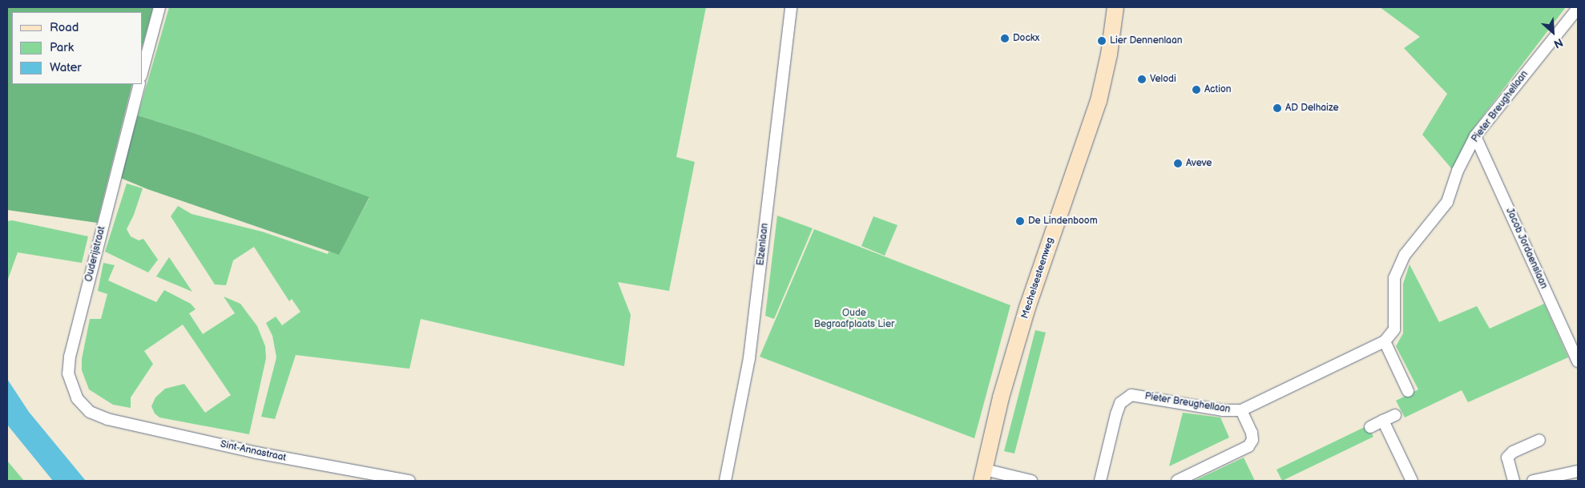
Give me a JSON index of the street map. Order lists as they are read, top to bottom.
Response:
{
  "streets": {
    "street": [
      "Pieter Breughellaan",
      "Elzenlaan",
      "Jacob Jordaenslaan",
      "Ouderijstraat",
      "Mechelsesteenweg",
      "Sint-Annastraat"
    ]
  },
  "crossings": [
    ["Pieter Breughellaan", "Jacob Jordaenslaan"],
    ["Ouderijstraat", "Sint-Annastraat"]
  ],
  "parks": ["Oude Begraafplaats Lier"],
  "places": [
    "Dockx",
    "Lier Dennenlaan",
    "Velodi",
    "Action",
    "AD Delhaize",
    "Aveve",
    "De Lindenboom"
  ],
  "legend": ["Road", "Park", "Water"],
  "north": "bottom right"
}
